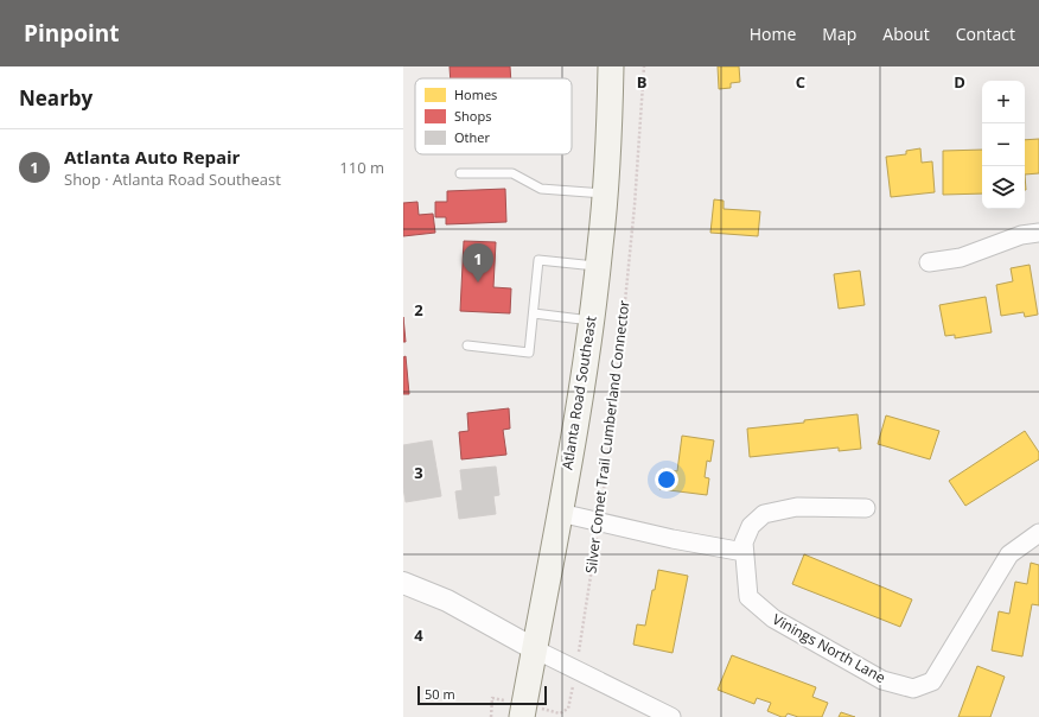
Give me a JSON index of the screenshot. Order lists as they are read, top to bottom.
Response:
{
  "streets": {
    "main road": ["Atlanta Road Southeast"],
    "street": ["Vinings North Lane"],
    "path": ["Silver Comet Trail Cumberland Connector"]
  },
  "crossings": [
    ["Atlanta Road Southeast", "Silver Comet Trail Cumberland Connector"]
  ],
  "legend": ["Homes", "Shops", "Other"],
  "scale_bar": "50 m",
  "page": {
    "header": "Pinpoint",
    "nav": [
      "Home",
      "Map",
      "About",
      "Contact"
    ],
    "heading": "Nearby",
    "map_buttons": ["+", "−"],
    "list": [
      {
        "mark": "1",
        "name": "Atlanta Auto Repair",
        "note": "Shop · Atlanta Road Southeast",
        "value": "110 m"
      }
    ],
    "pins": "1",
    "scale": "50 m"
  },
  "grid": {
    "columns": ["B", "C", "D"],
    "rows": ["2", "3", "4"]
  }
}
